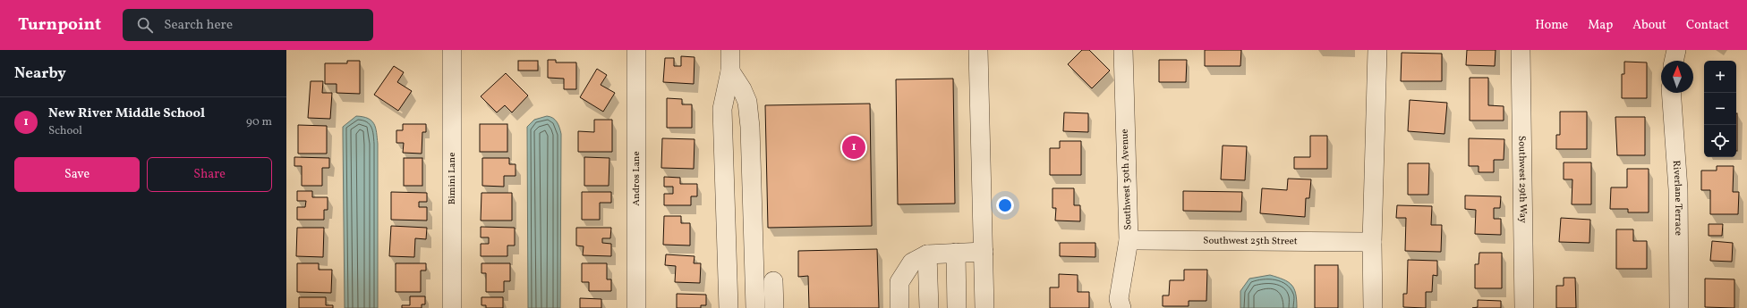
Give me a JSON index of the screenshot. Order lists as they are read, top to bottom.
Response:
{
  "streets": {
    "street": [
      "Bimini Lane",
      "Andros Lane",
      "Southwest 29th Way",
      "Southwest 30th Avenue",
      "Riverlane Terrace",
      "Southwest 25th Street"
    ]
  },
  "crossings": [
    ["Southwest 30th Avenue", "Southwest 25th Street"]
  ],
  "north": "top",
  "page": {
    "header": "Turnpoint",
    "search": "Search here",
    "nav": [
      "Home",
      "Map",
      "About",
      "Contact"
    ],
    "heading": "Nearby",
    "map_buttons": ["+", "−"],
    "list": [
      {
        "mark": "1",
        "name": "New River Middle School",
        "note": "School",
        "value": "90 m"
      }
    ],
    "pins": "1",
    "buttons": ["Save", "Share"]
  }
}
